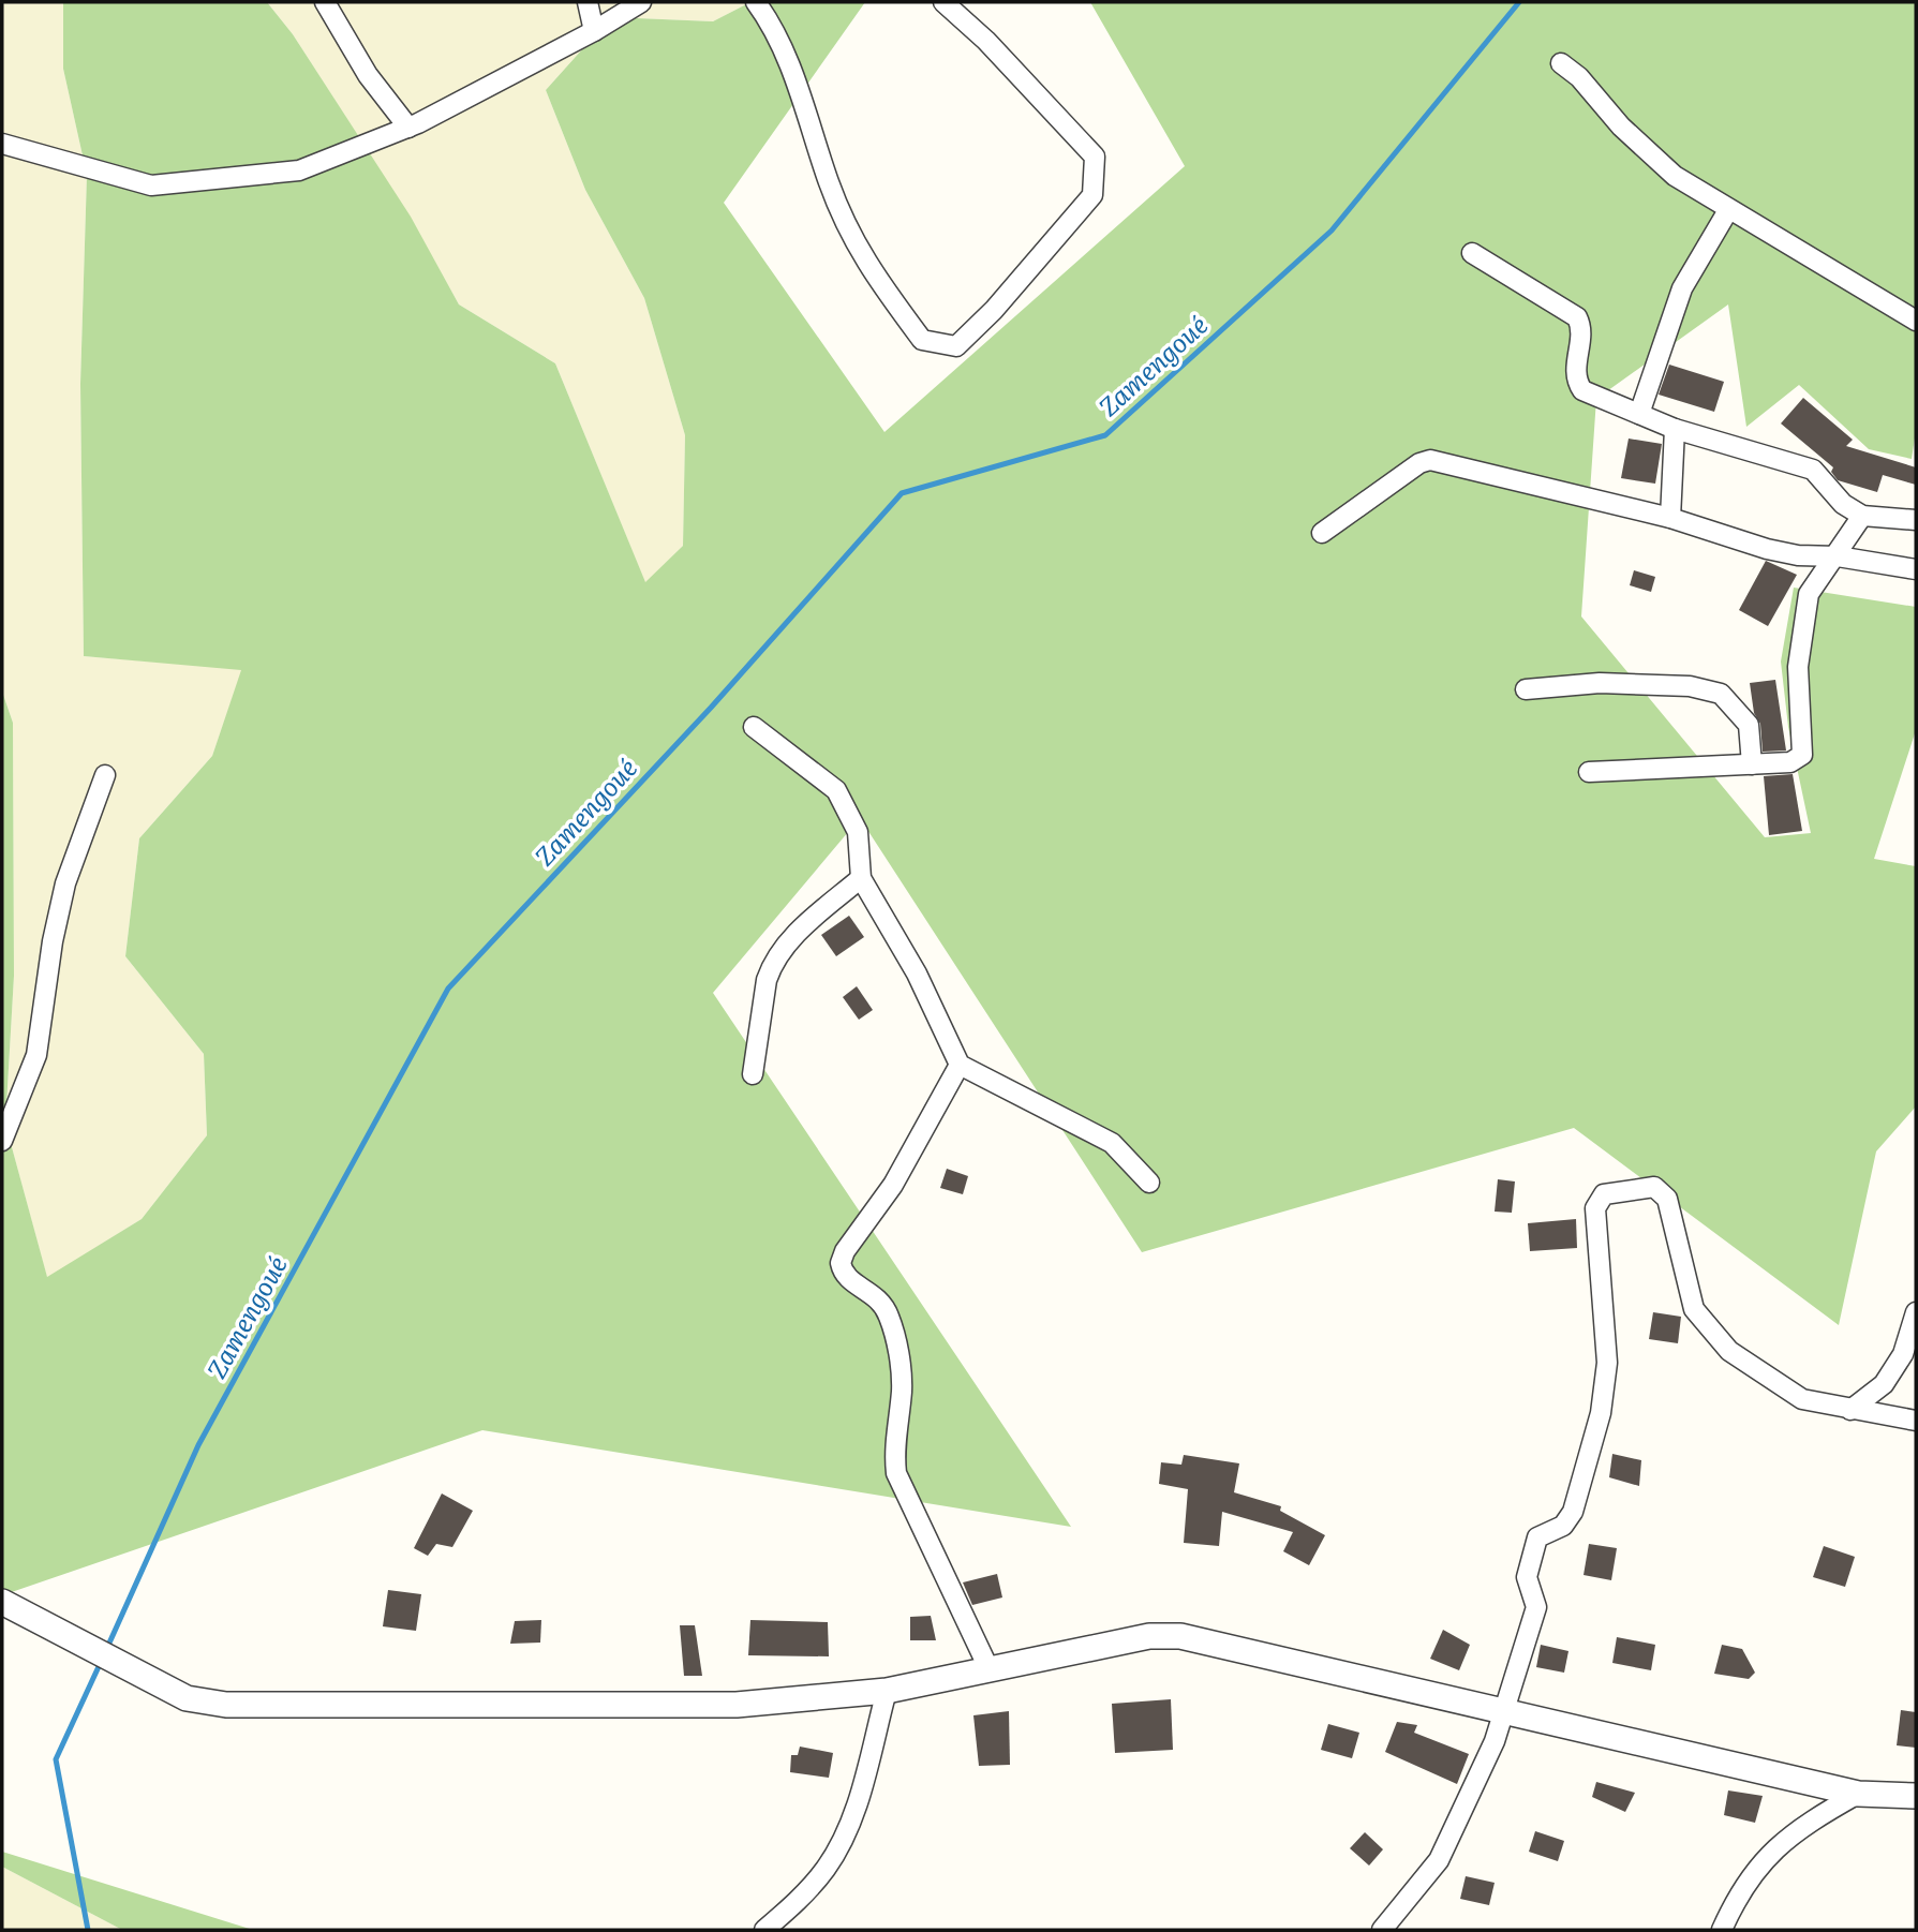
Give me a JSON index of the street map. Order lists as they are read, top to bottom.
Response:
{
  "water": ["Zamengoué"]
}
